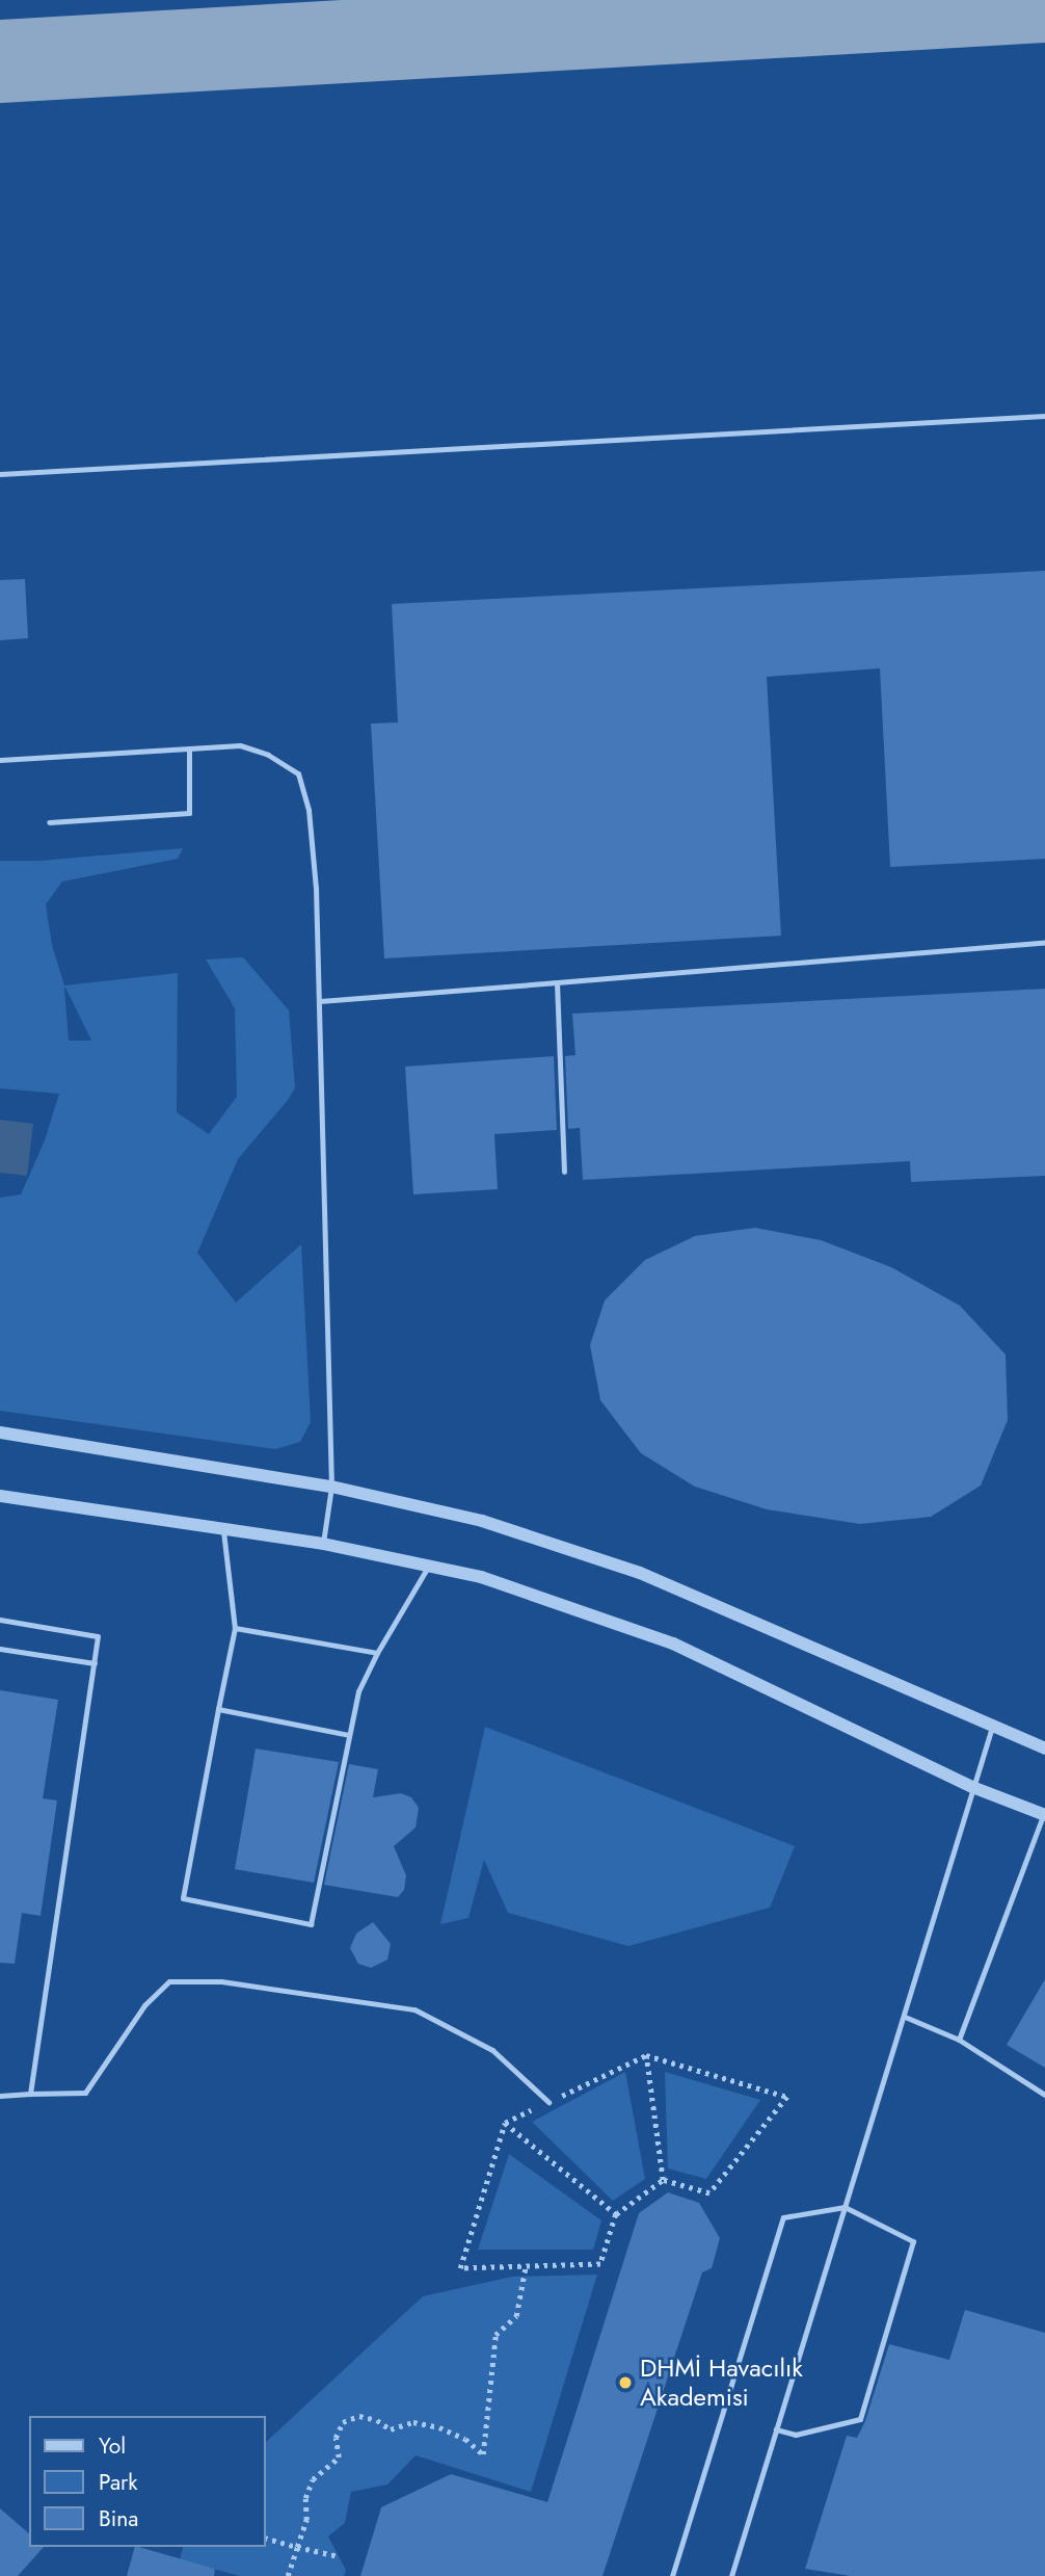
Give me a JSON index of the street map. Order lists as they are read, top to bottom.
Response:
{
  "places": ["DHMİ Havacılık Akademisi"],
  "legend": ["Yol", "Park", "Bina"]
}
